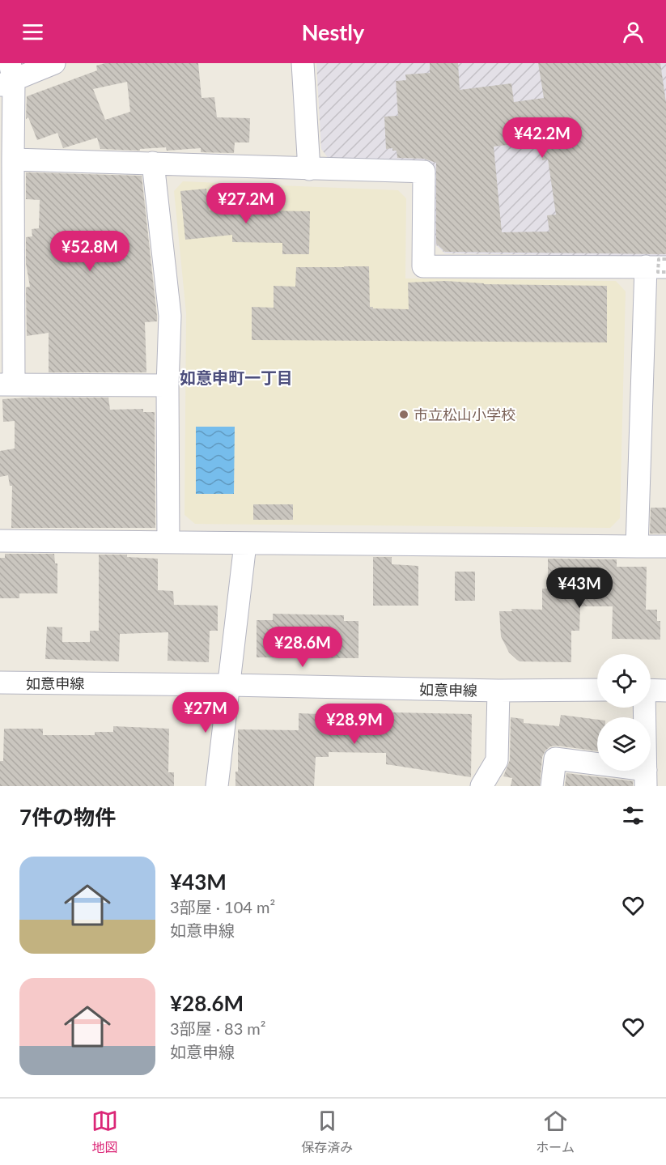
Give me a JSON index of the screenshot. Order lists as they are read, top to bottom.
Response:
{
  "streets": {
    "street": ["如意申線"]
  },
  "districts": ["如意申町一丁目"],
  "places": ["市立松山小学校"],
  "page": {
    "header": "Nestly",
    "price": [
      "¥42.2M",
      "¥27.2M",
      "¥52.8M",
      "¥43M",
      "¥28.6M",
      "¥27M",
      "¥28.9M"
    ],
    "heading": "7件の物件",
    "list": [
      {
        "name": "¥43M",
        "note": "3部屋 · 104 m² · 如意申線"
      },
      {
        "name": "¥28.6M",
        "note": "3部屋 · 83 m² · 如意申線"
      }
    ],
    "tabs": ["地図", "保存済み", "ホーム"]
  }
}
